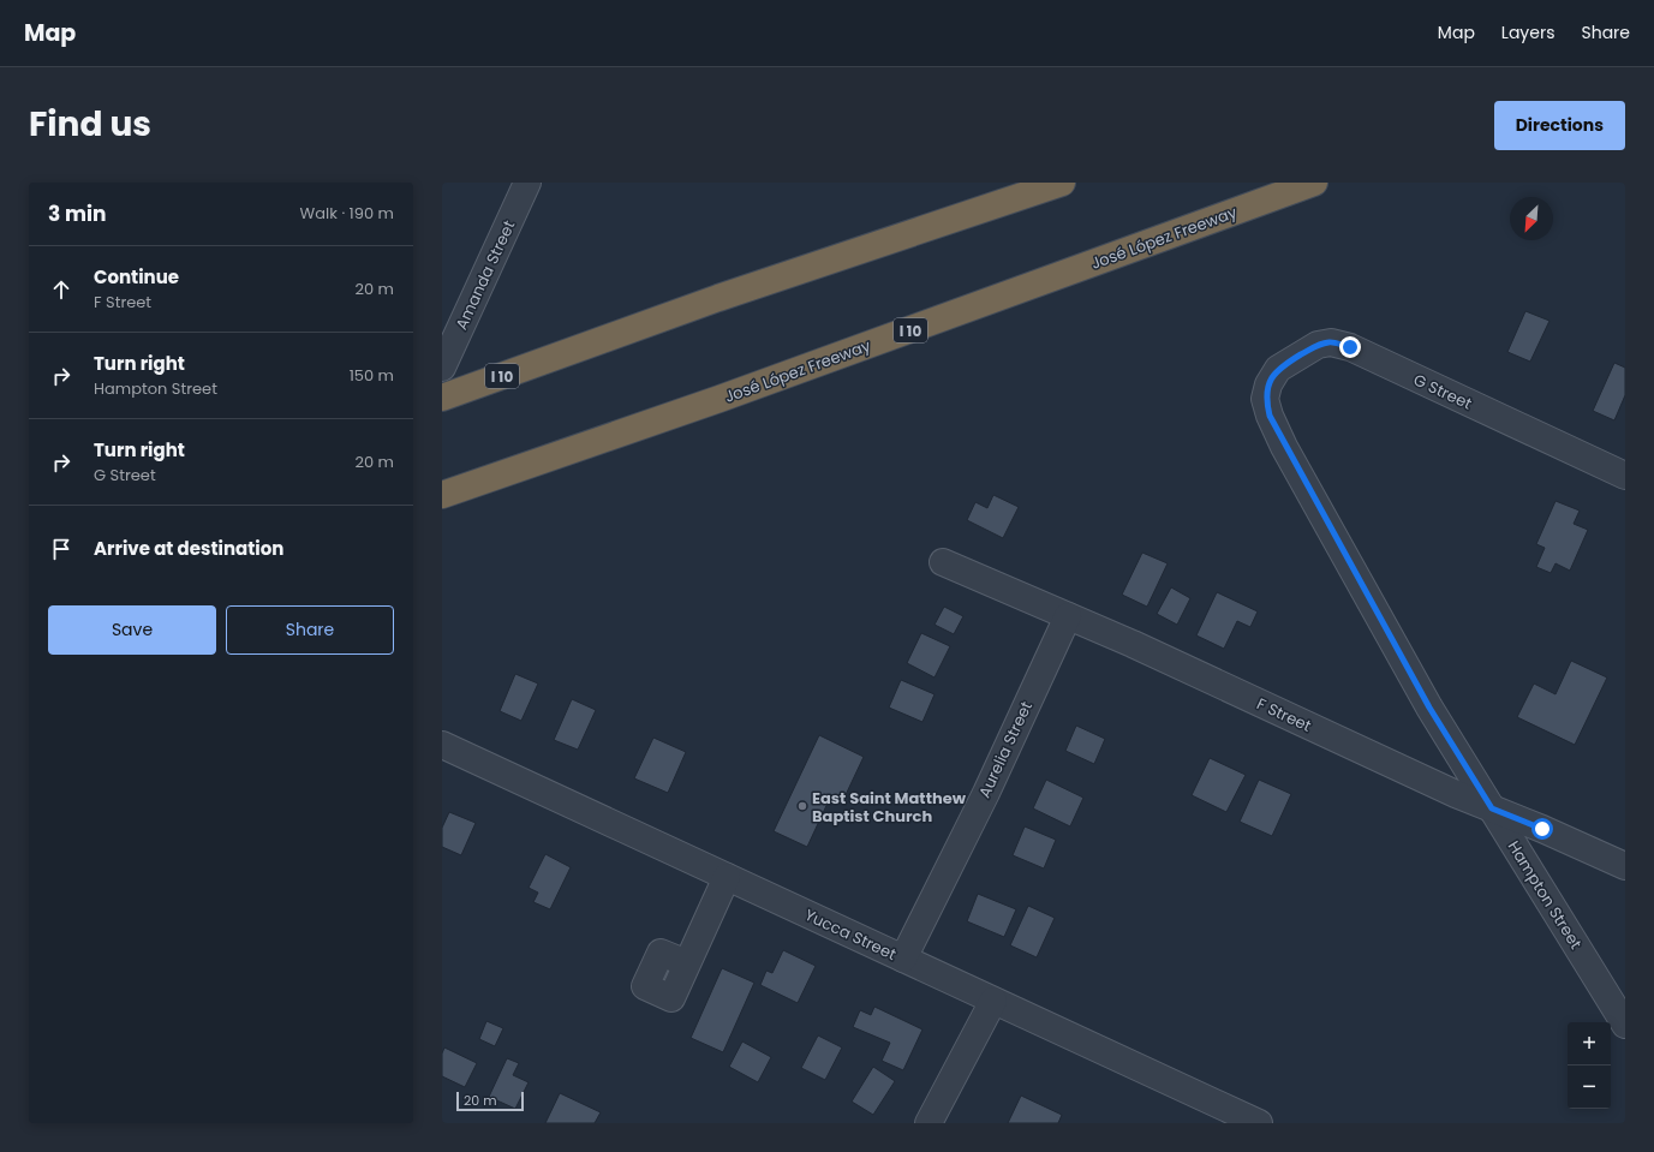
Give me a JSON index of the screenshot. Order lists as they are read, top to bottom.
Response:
{
  "streets": {
    "highway": ["José López Freeway", "I 10"],
    "street": [
      "Amanda Street",
      "G Street",
      "F Street",
      "Aurelia Street",
      "Hampton Street",
      "Yucca Street"
    ]
  },
  "crossings": [
    ["G Street", "Hampton Street"],
    ["F Street", "Aurelia Street"],
    ["F Street", "Hampton Street"],
    ["Aurelia Street", "Yucca Street"]
  ],
  "places": ["East Saint Matthew Baptist Church"],
  "scale_bar": "20 m",
  "north": "bottom left",
  "page": {
    "header": "Map",
    "nav": ["Map", "Layers", "Share"],
    "title": "Find us",
    "buttons": [
      "Directions",
      ["Save", "Share"]
    ],
    "heading": ["3 min", "Walk · 190 m"],
    "list": [
      ["Continue", "F Street", "20 m"],
      ["Turn right", "Hampton Street", "150 m"],
      ["Turn right", "G Street", "20 m"],
      "Arrive at destination"
    ],
    "map_buttons": ["+", "−"],
    "scale": "20 m"
  }
}
